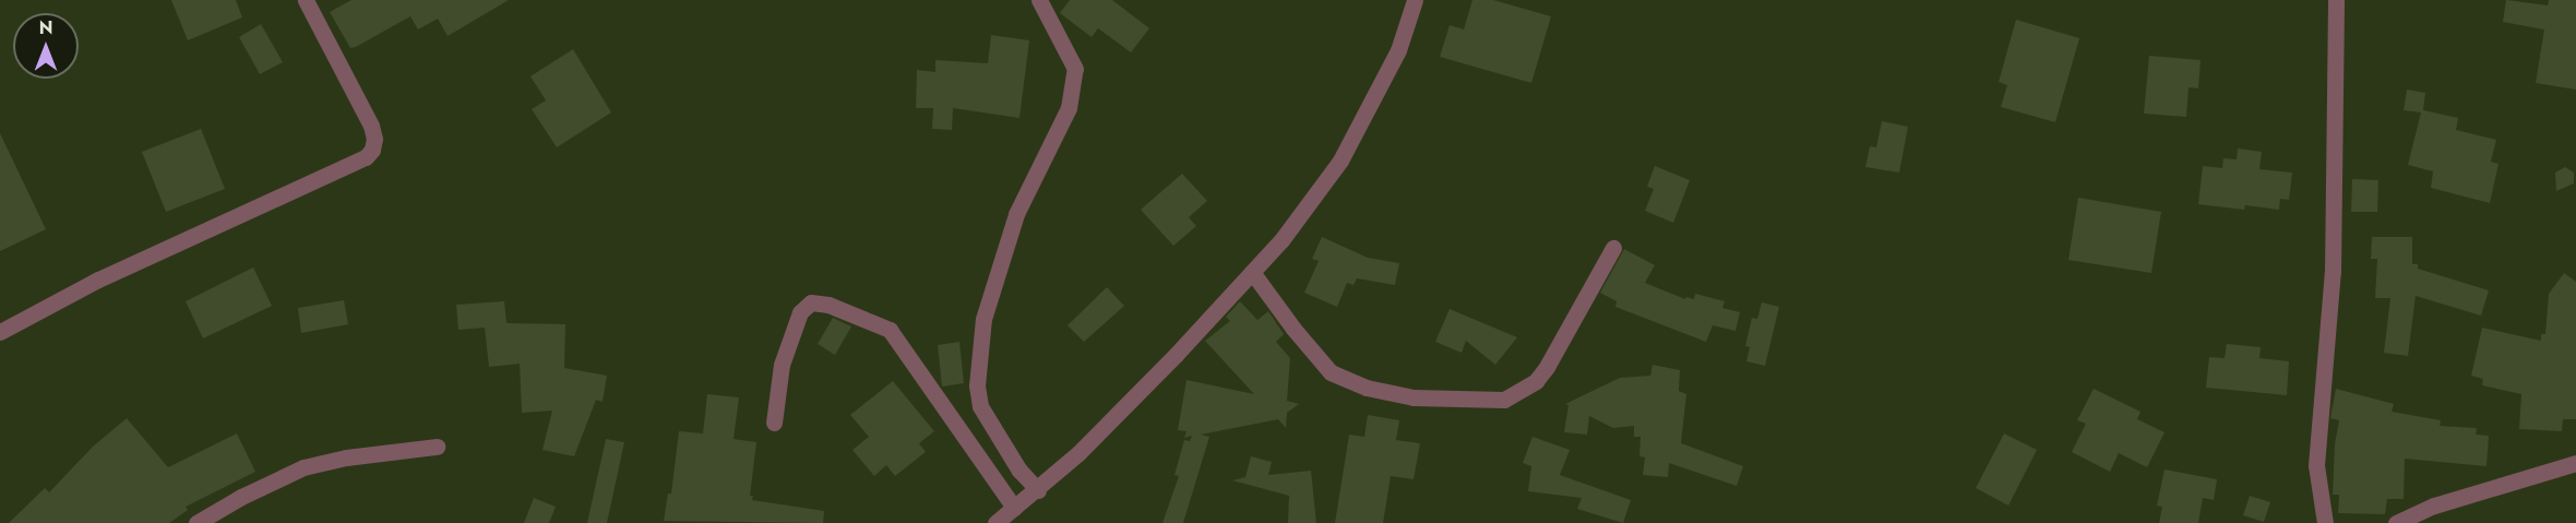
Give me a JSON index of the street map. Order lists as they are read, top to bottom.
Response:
{
  "north": "top"
}
